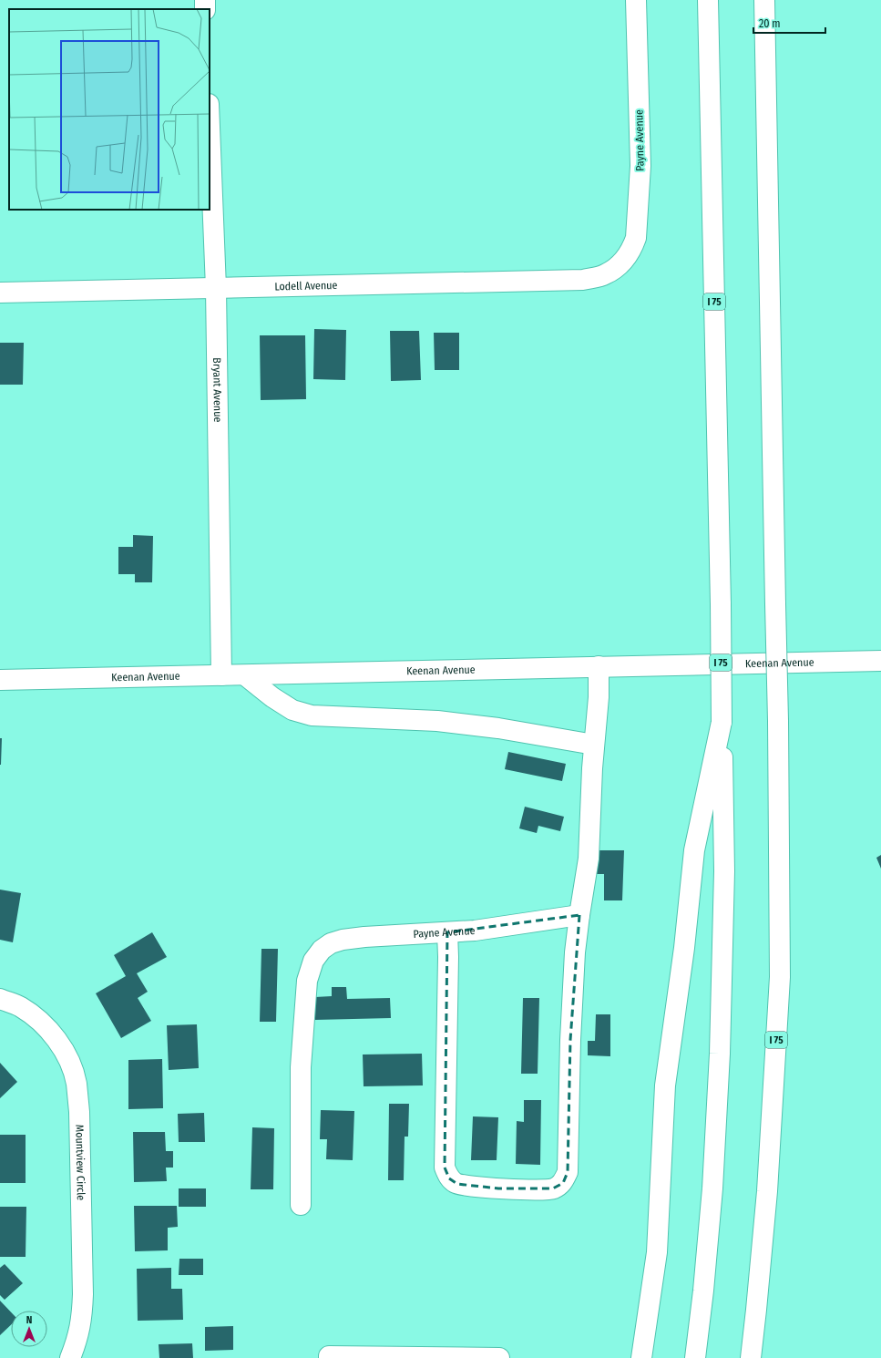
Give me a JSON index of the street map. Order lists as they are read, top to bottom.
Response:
{
  "streets": {
    "main road": [
      "Payne Avenue",
      "Lodell Avenue",
      "I 75",
      "Bryant Avenue",
      "Keenan Avenue",
      "Mountview Circle"
    ]
  },
  "crossings": [
    ["Payne Avenue", "Lodell Avenue"],
    ["Lodell Avenue", "Bryant Avenue"],
    ["Bryant Avenue", "Keenan Avenue"]
  ],
  "scale_bar": "20 m",
  "north": "top"
}
